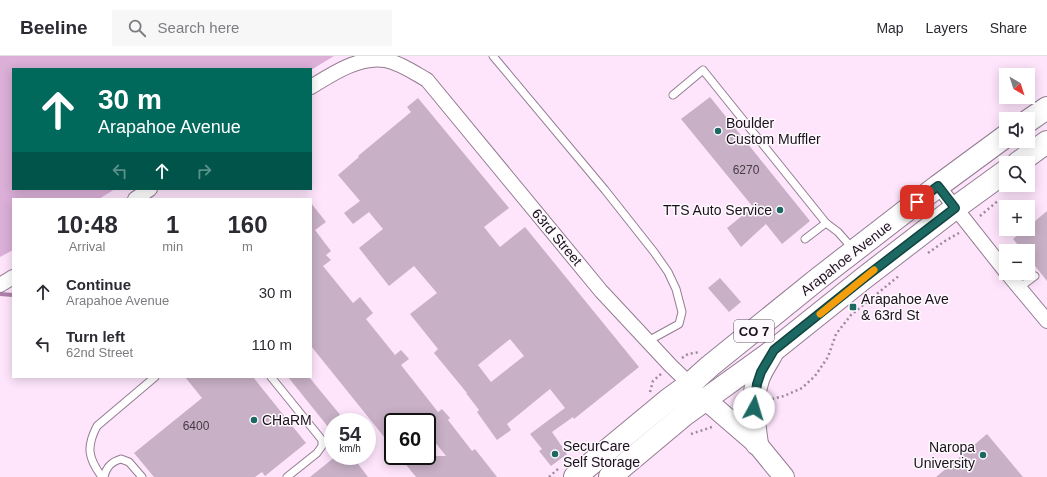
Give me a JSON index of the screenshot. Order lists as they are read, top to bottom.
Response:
{
  "streets": {
    "main road": ["Arapahoe Avenue", "CO 7"],
    "street": ["63rd Street"]
  },
  "crossings": [
    ["63rd Street", "Arapahoe Avenue"],
    ["63rd Street", "CO 7"],
    ["Arapahoe Avenue", "CO 7"]
  ],
  "places": {
    "other": [
      "Boulder Custom Muffler",
      "TTS Auto Service",
      "CHaRM",
      "SecurCare Self Storage",
      "Naropa University"
    ],
    "transit": ["Arapahoe Ave & 63rd St"]
  },
  "house_numbers": ["6270", "6400"],
  "north": "bottom right",
  "page": {
    "header": "Beeline",
    "search": "Search here",
    "nav": ["Map", "Layers", "Share"],
    "map_buttons": ["+", "−"],
    "turn": ["30 m", "Arapahoe Avenue"],
    "eta": [
      "10:48",
      "Arrival",
      "1",
      "min",
      "160",
      "m"
    ],
    "list": [
      {
        "name": "Continue",
        "note": "Arapahoe Avenue",
        "value": "30 m"
      },
      {
        "name": "Turn left",
        "note": "62nd Street",
        "value": "110 m"
      }
    ],
    "speed": "54 km/h",
    "limit": "60"
  }
}
